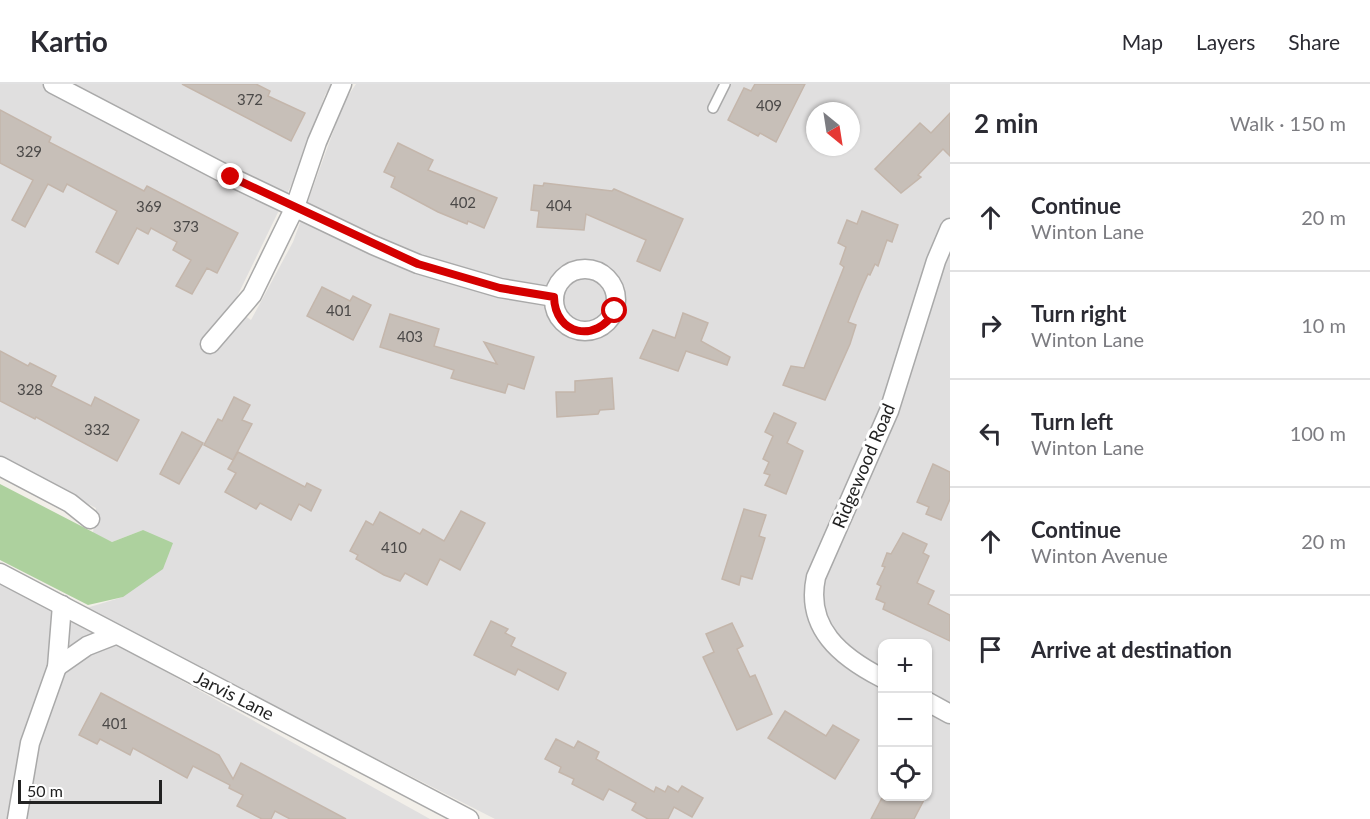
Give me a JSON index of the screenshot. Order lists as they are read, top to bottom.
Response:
{
  "streets": {
    "street": ["Ridgewood Road", "Jarvis Lane"]
  },
  "house_numbers": [
    "372",
    "409",
    "329",
    "402",
    "404",
    "369",
    "373",
    "401",
    "403",
    "328",
    "332",
    "410",
    "401"
  ],
  "scale_bar": "50 m",
  "north": "bottom right",
  "page": {
    "header": "Kartio",
    "nav": ["Map", "Layers", "Share"],
    "heading": ["2 min", "Walk · 150 m"],
    "list": [
      ["Continue", "Winton Lane", "20 m"],
      ["Turn right", "Winton Lane", "10 m"],
      ["Turn left", "Winton Lane", "100 m"],
      ["Continue", "Winton Avenue", "20 m"],
      "Arrive at destination"
    ],
    "map_buttons": ["+", "−"],
    "scale": "50 m"
  }
}
